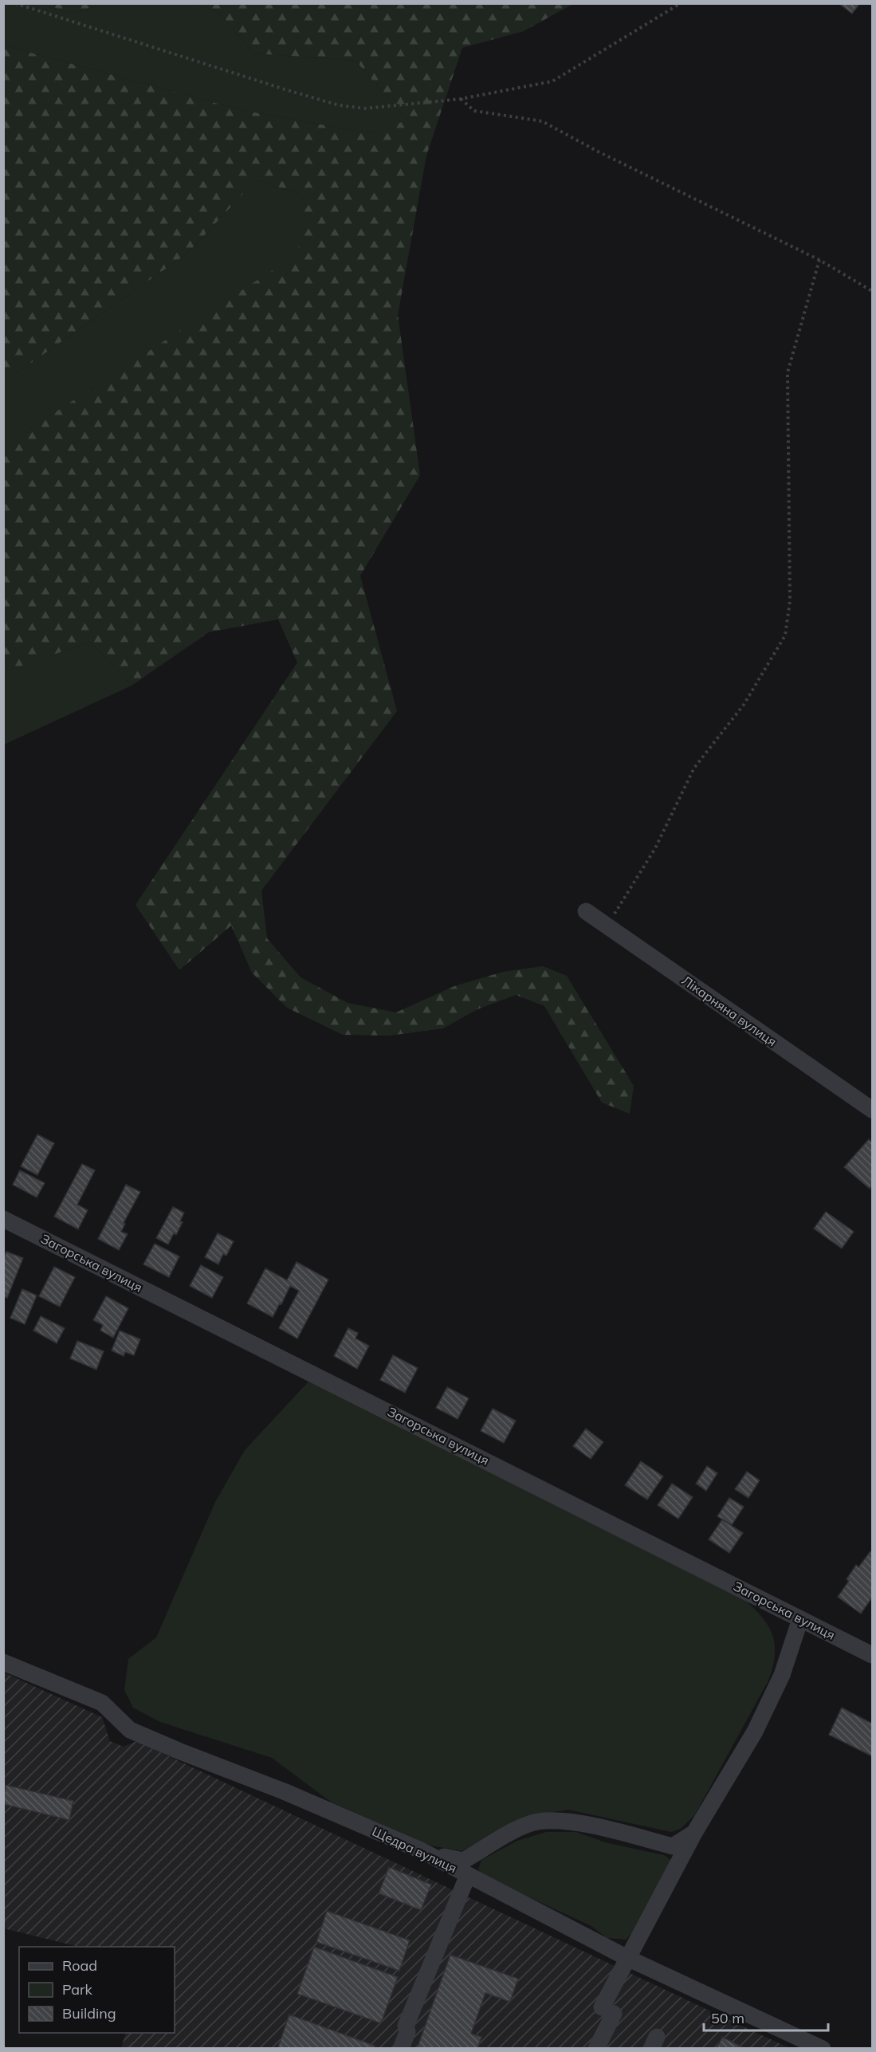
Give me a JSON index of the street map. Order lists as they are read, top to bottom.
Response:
{
  "streets": {
    "street": ["Лікарняна вулиця", "Загорська вулиця", "Щедра вулиця"]
  },
  "legend": ["Road", "Park", "Building"],
  "scale_bar": "50 m"
}
